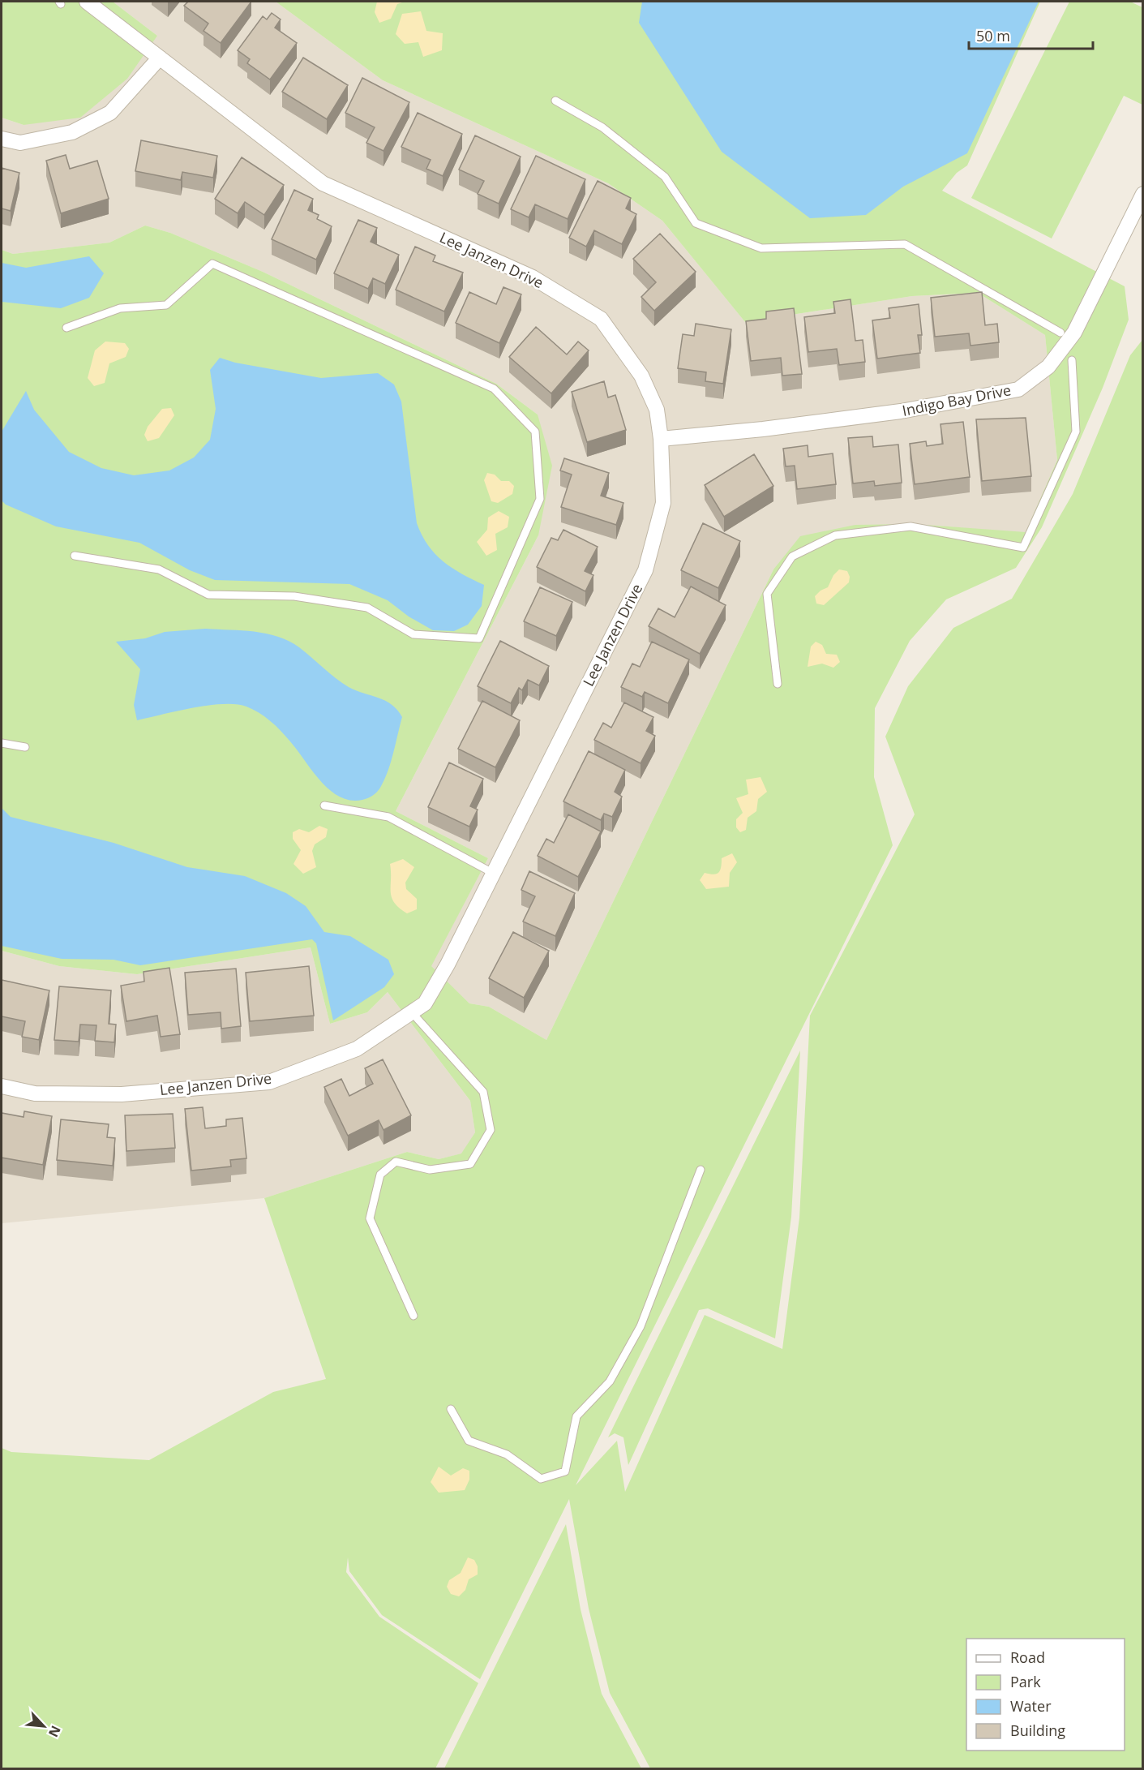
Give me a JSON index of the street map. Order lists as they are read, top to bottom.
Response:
{
  "streets": {
    "street": ["Lee Janzen Drive", "Indigo Bay Drive"]
  },
  "crossings": [
    ["Lee Janzen Drive", "Indigo Bay Drive"]
  ],
  "legend": [
    "Road",
    "Park",
    "Water",
    "Building"
  ],
  "scale_bar": "50 m",
  "north": "bottom right"
}
